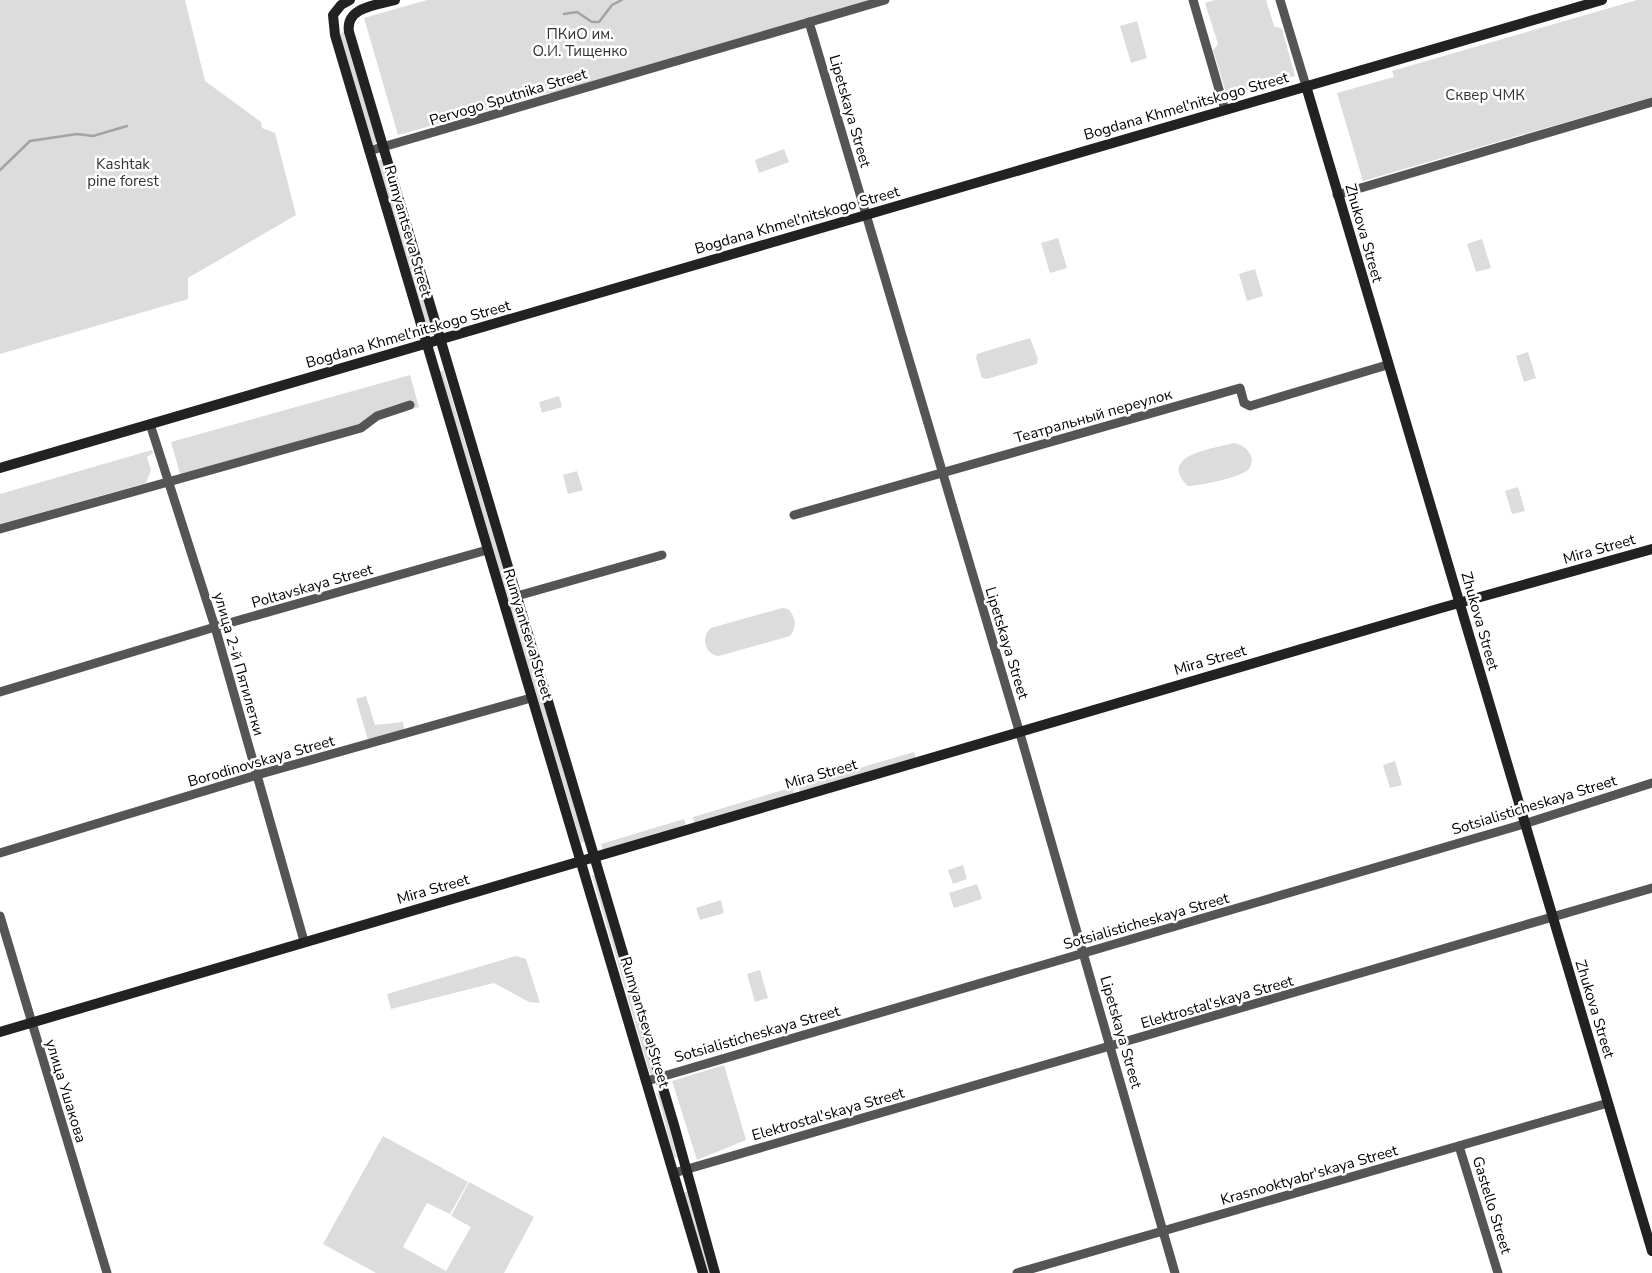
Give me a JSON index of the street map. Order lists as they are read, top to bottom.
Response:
{
  "streets": {
    "main road": [
      "Bogdana Khmel'nitskogo Street",
      "Rumyantseva Street",
      "Zhukova Street",
      "Mira Street"
    ],
    "street": [
      "Pervogo Sputnika Street",
      "Lipetskaya Street",
      "Театральный переулок",
      "Poltavskaya Street",
      "улица 2-й Пятилетки",
      "Borodinovskaya Street",
      "Sotsialisticheskaya Street",
      "Elektrostal'skaya Street",
      "улица Ушакова",
      "Krasnooktyabr'skaya Street",
      "Gastello Street"
    ]
  },
  "crossings": [
    ["Pervogo Sputnika Street", "Lipetskaya Street"],
    ["Pervogo Sputnika Street", "Rumyantseva Street"],
    ["Bogdana Khmel'nitskogo Street", "Lipetskaya Street"],
    ["Bogdana Khmel'nitskogo Street", "Rumyantseva Street"],
    ["Bogdana Khmel'nitskogo Street", "Zhukova Street"],
    ["Bogdana Khmel'nitskogo Street", "улица 2-й Пятилетки"],
    ["Lipetskaya Street", "Театральный переулок"],
    ["Lipetskaya Street", "Mira Street"],
    ["Lipetskaya Street", "Sotsialisticheskaya Street"],
    ["Lipetskaya Street", "Elektrostal'skaya Street"],
    ["Lipetskaya Street", "Krasnooktyabr'skaya Street"],
    ["Rumyantseva Street", "Mira Street"],
    ["Rumyantseva Street", "Poltavskaya Street"],
    ["Rumyantseva Street", "Borodinovskaya Street"],
    ["Rumyantseva Street", "Sotsialisticheskaya Street"],
    ["Rumyantseva Street", "Elektrostal'skaya Street"],
    ["Zhukova Street", "Театральный переулок"],
    ["Zhukova Street", "Mira Street"],
    ["Zhukova Street", "Sotsialisticheskaya Street"],
    ["Zhukova Street", "Elektrostal'skaya Street"],
    ["Zhukova Street", "Krasnooktyabr'skaya Street"],
    ["Mira Street", "улица 2-й Пятилетки"],
    ["Mira Street", "улица Ушакова"],
    ["Poltavskaya Street", "улица 2-й Пятилетки"],
    ["улица 2-й Пятилетки", "Borodinovskaya Street"],
    ["Krasnooktyabr'skaya Street", "Gastello Street"]
  ],
  "parks": ["ПКиО им. О.И. Тищенко", "Сквер ЧМК", "Kashtak pine forest"]
}
